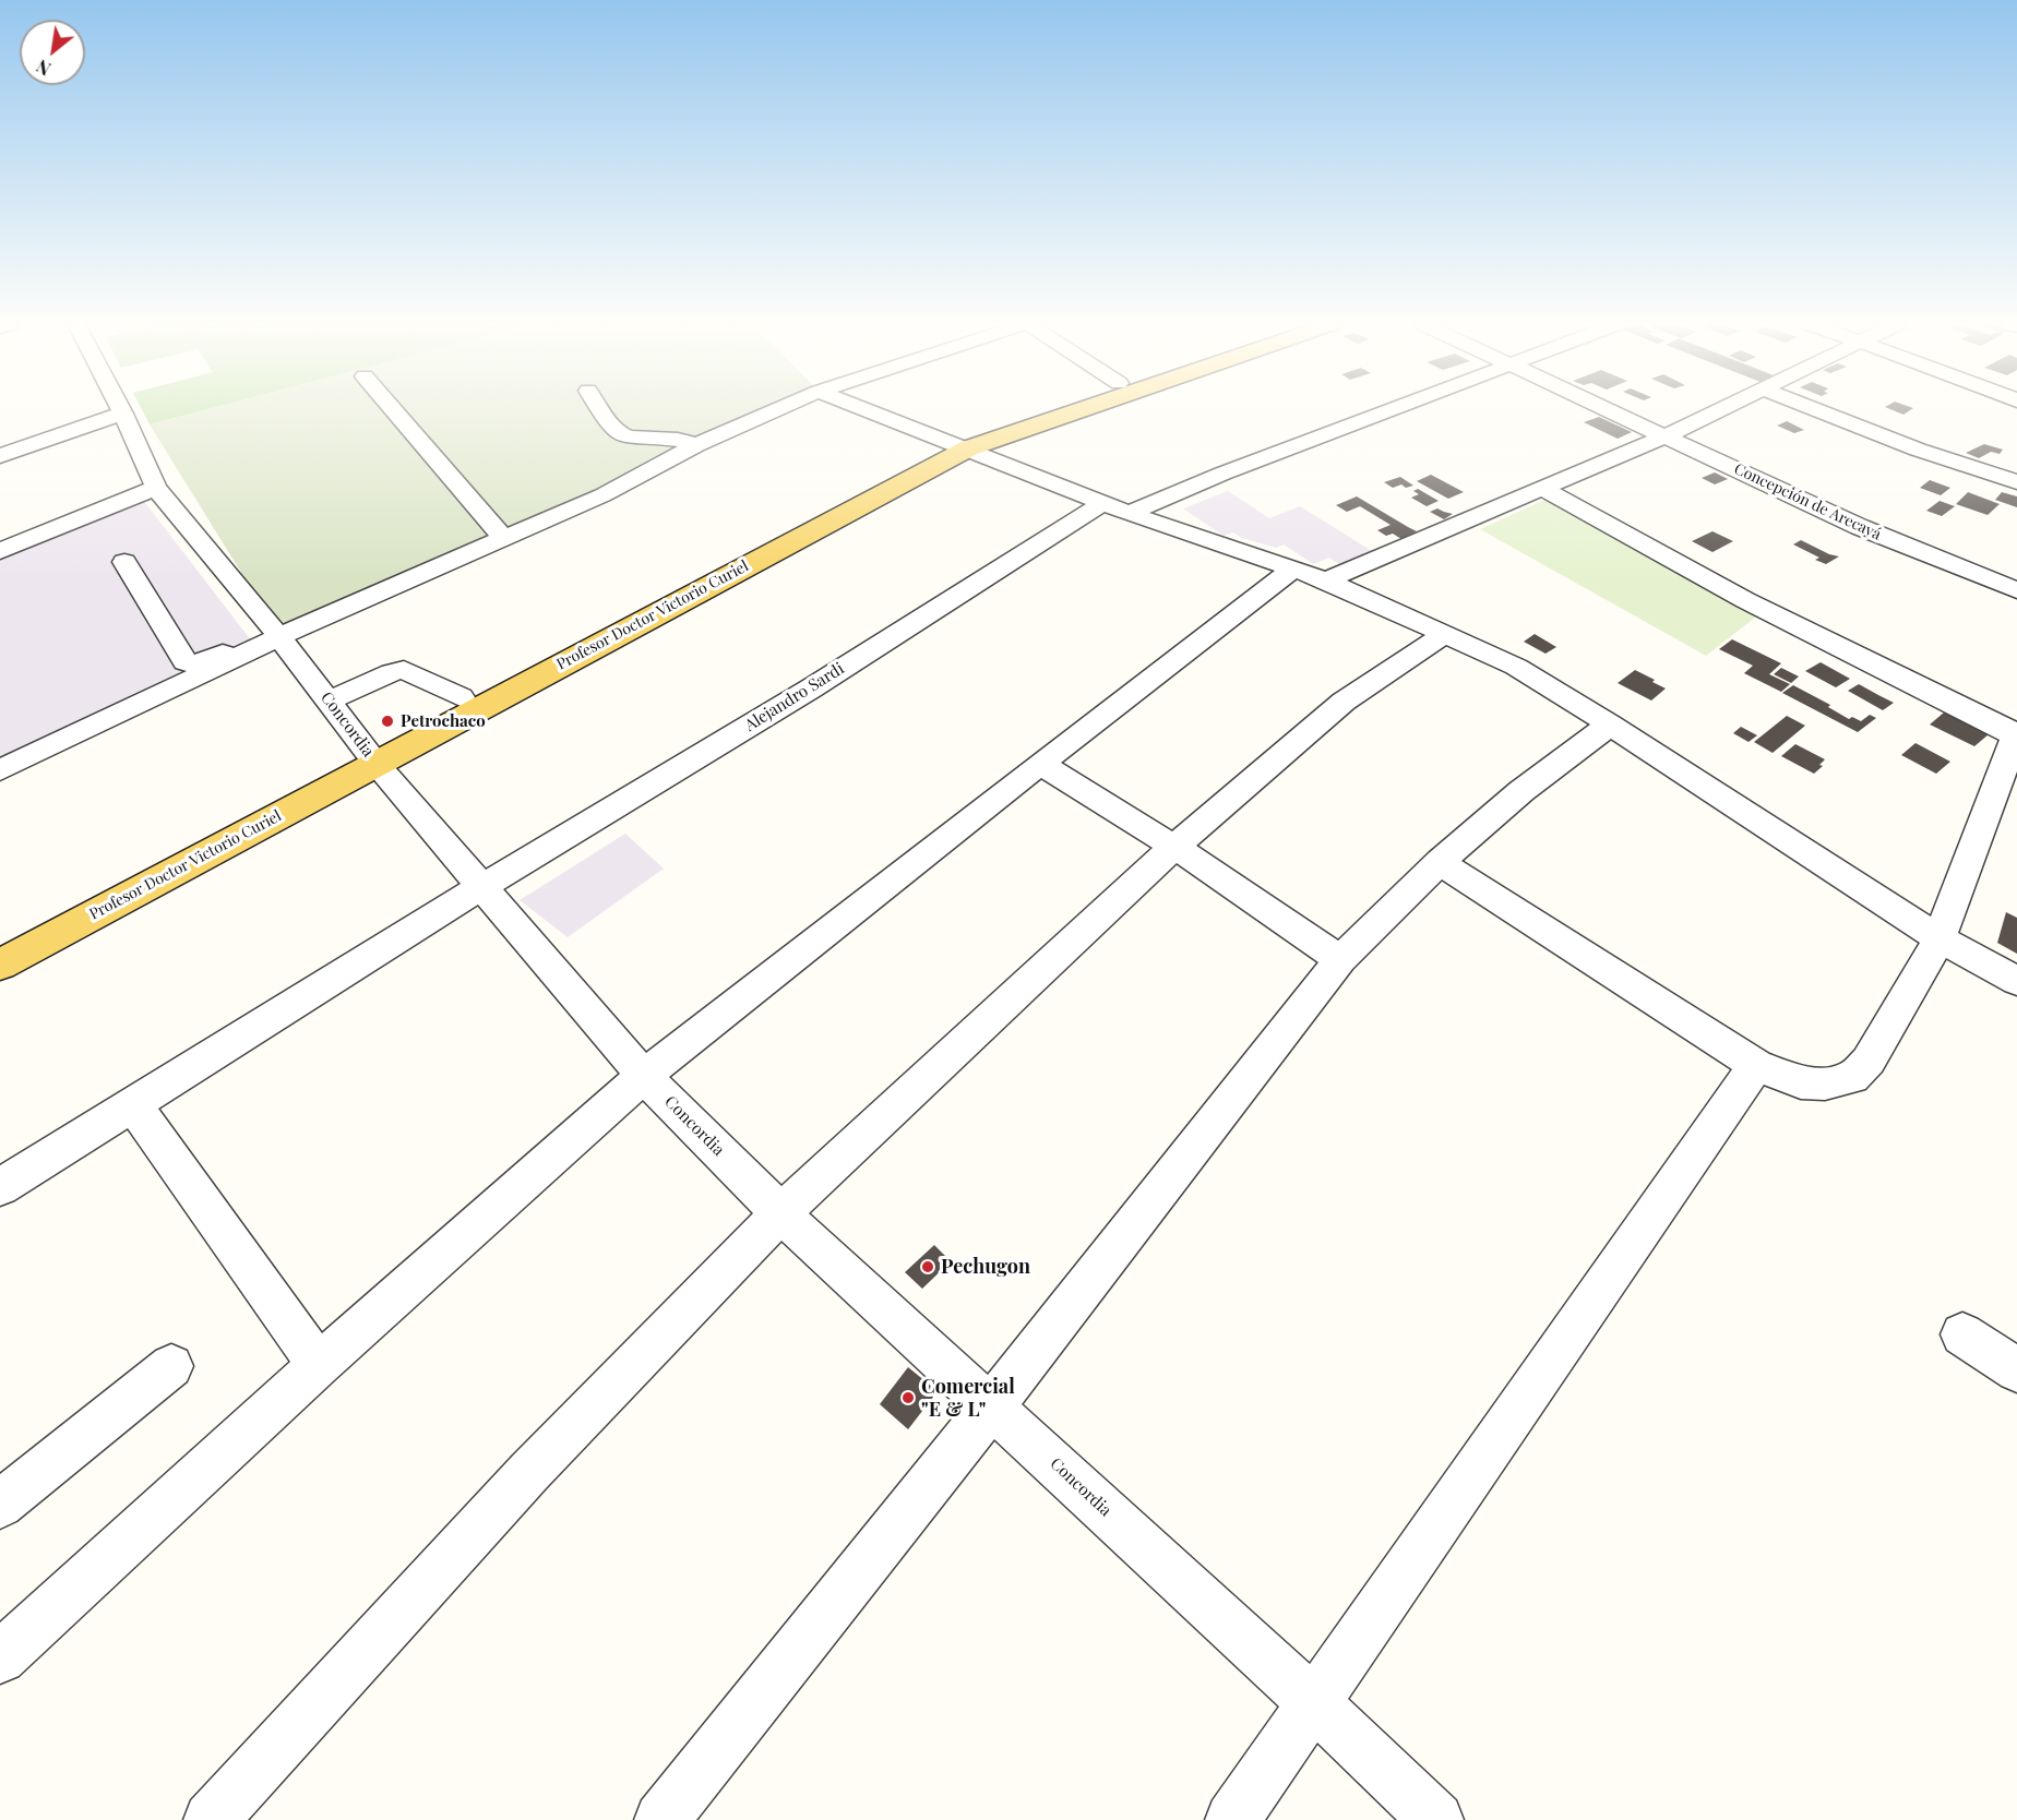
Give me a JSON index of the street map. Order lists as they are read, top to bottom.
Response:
{
  "streets": {
    "main road": ["Profesor Doctor Victorio Curiel"],
    "street": ["Concepción de Arecayá", "Alejandro Sardi", "Concordia"]
  },
  "crossings": [
    ["Profesor Doctor Victorio Curiel", "Concordia"],
    ["Alejandro Sardi", "Concordia"]
  ],
  "places": ["Petrochaco", "Pechugon", "Comercial \"E & L\""],
  "north": "bottom left"
}
